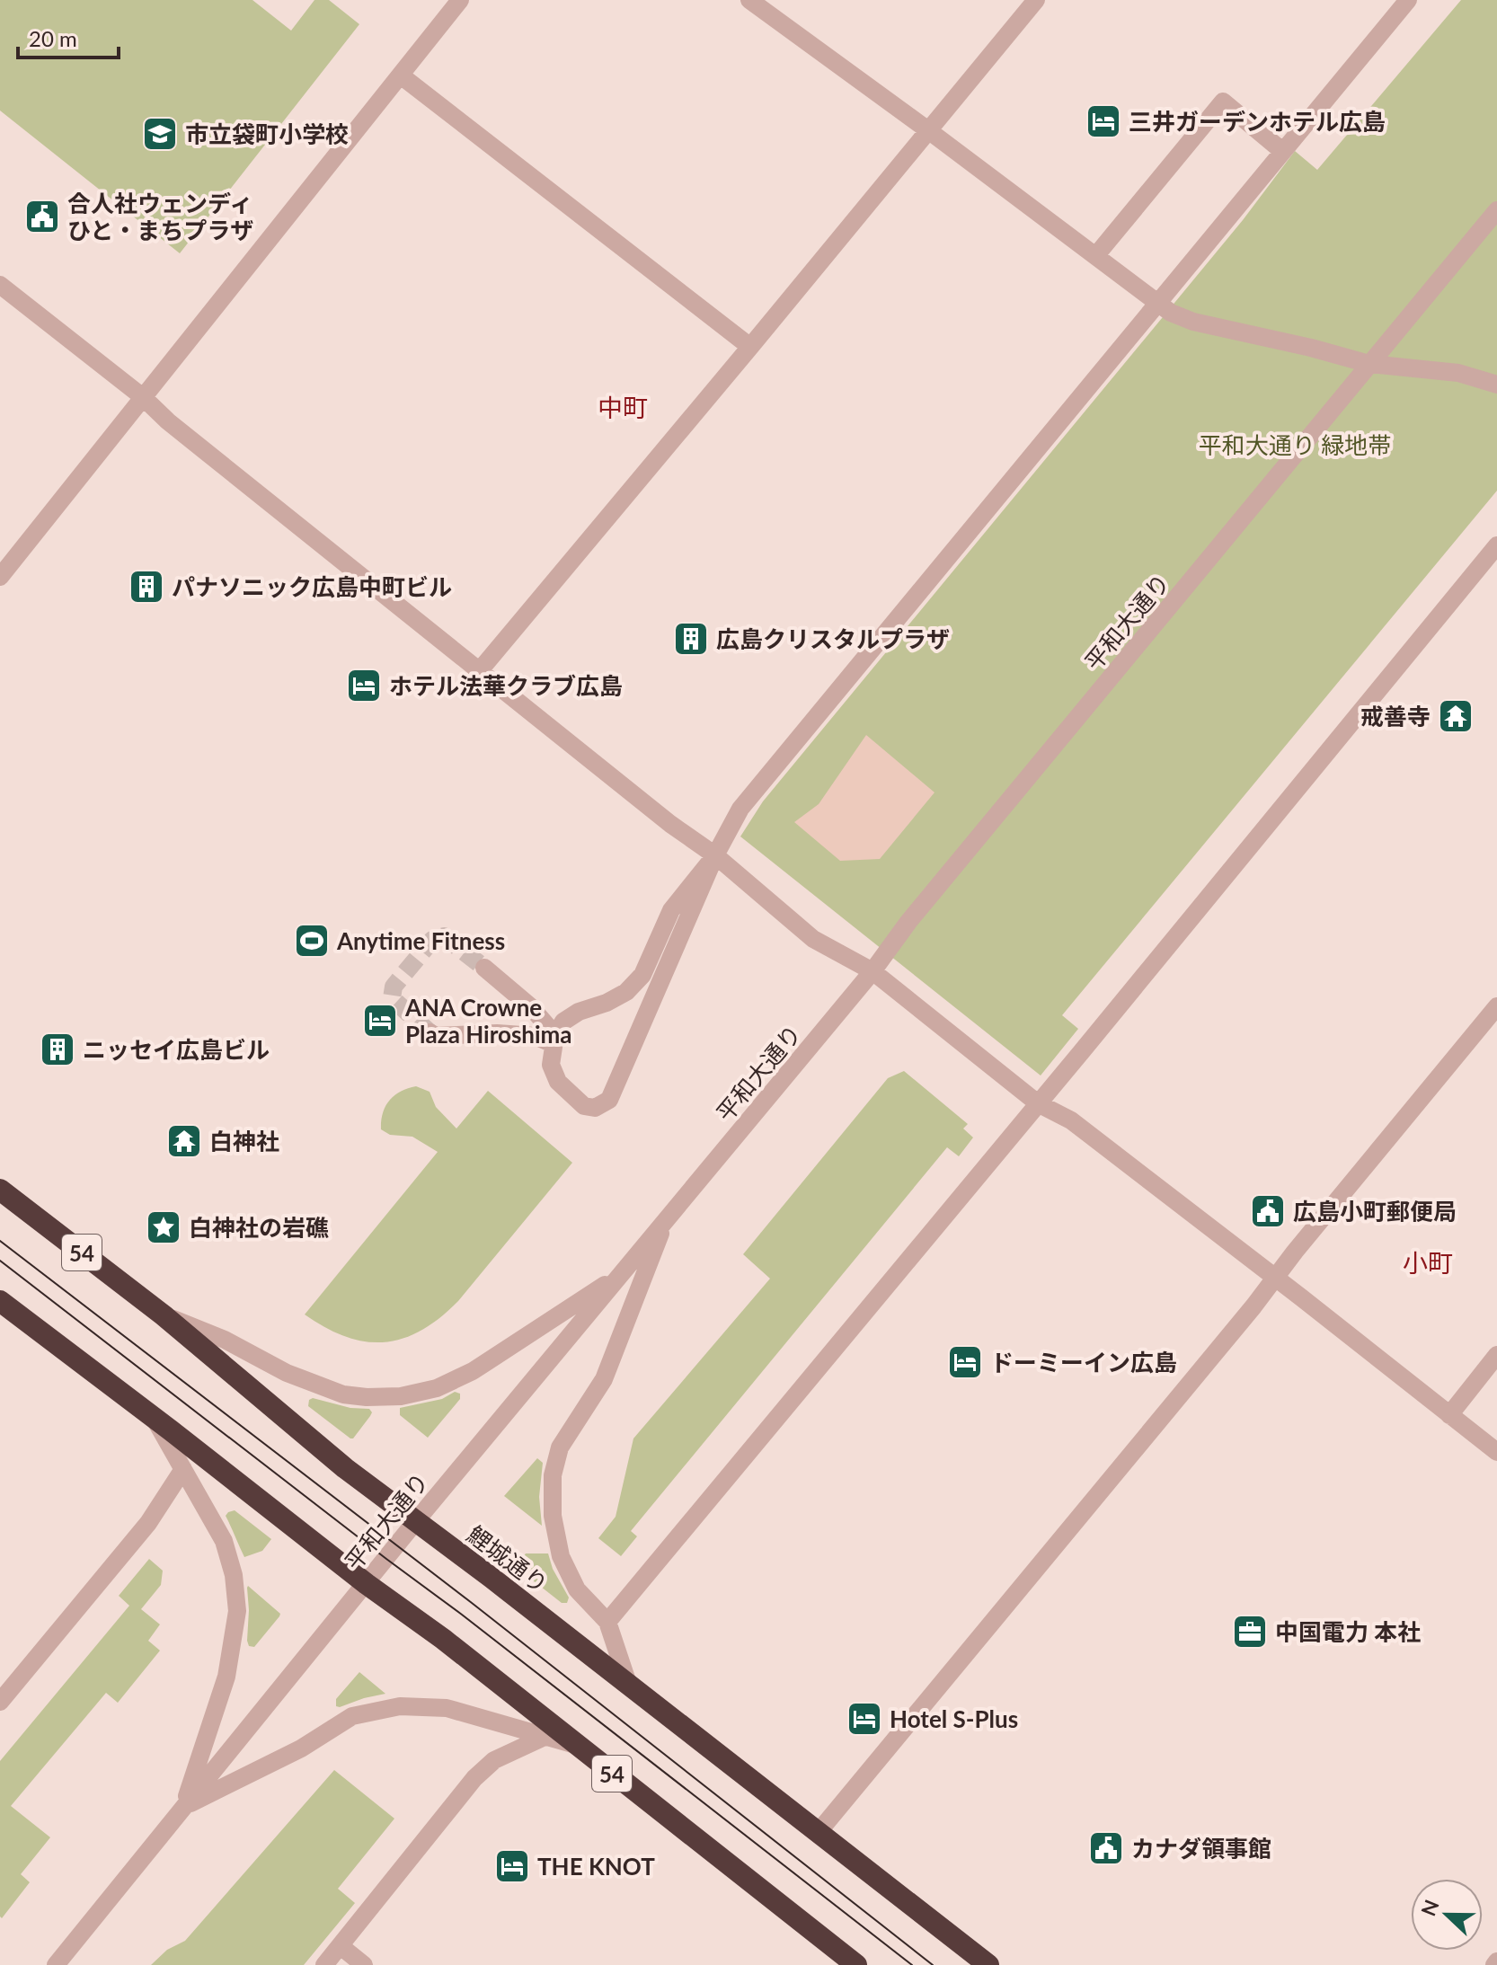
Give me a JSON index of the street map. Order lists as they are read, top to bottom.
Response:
{
  "streets": {
    "highway": ["54", "鯉城通り"],
    "street": ["平和大通り"]
  },
  "crossings": [
    ["平和大通り", "54"],
    ["平和大通り", "鯉城通り"]
  ],
  "districts": ["中町", "小町"],
  "parks": ["平和大通り 緑地帯"],
  "places": {
    "hotel": [
      "三井ガーデンホテル広島",
      "ホテル法華クラブ広島",
      "ANA Crowne Plaza Hiroshima",
      "ドーミーイン広島",
      "Hotel S-Plus",
      "THE KNOT"
    ],
    "school or university": ["市立袋町小学校"],
    "public building": ["合人社ウェンディ ひと・まちプラザ", "広島小町郵便局", "カナダ領事館"],
    "building": ["パナソニック広島中町ビル", "広島クリスタルプラザ", "ニッセイ広島ビル"],
    "temple": ["戒善寺", "白神社"],
    "sports": ["Anytime Fitness"],
    "place": ["白神社の岩礁"],
    "office": ["中国電力 本社"]
  },
  "scale_bar": "20 m",
  "north": "left"
}
